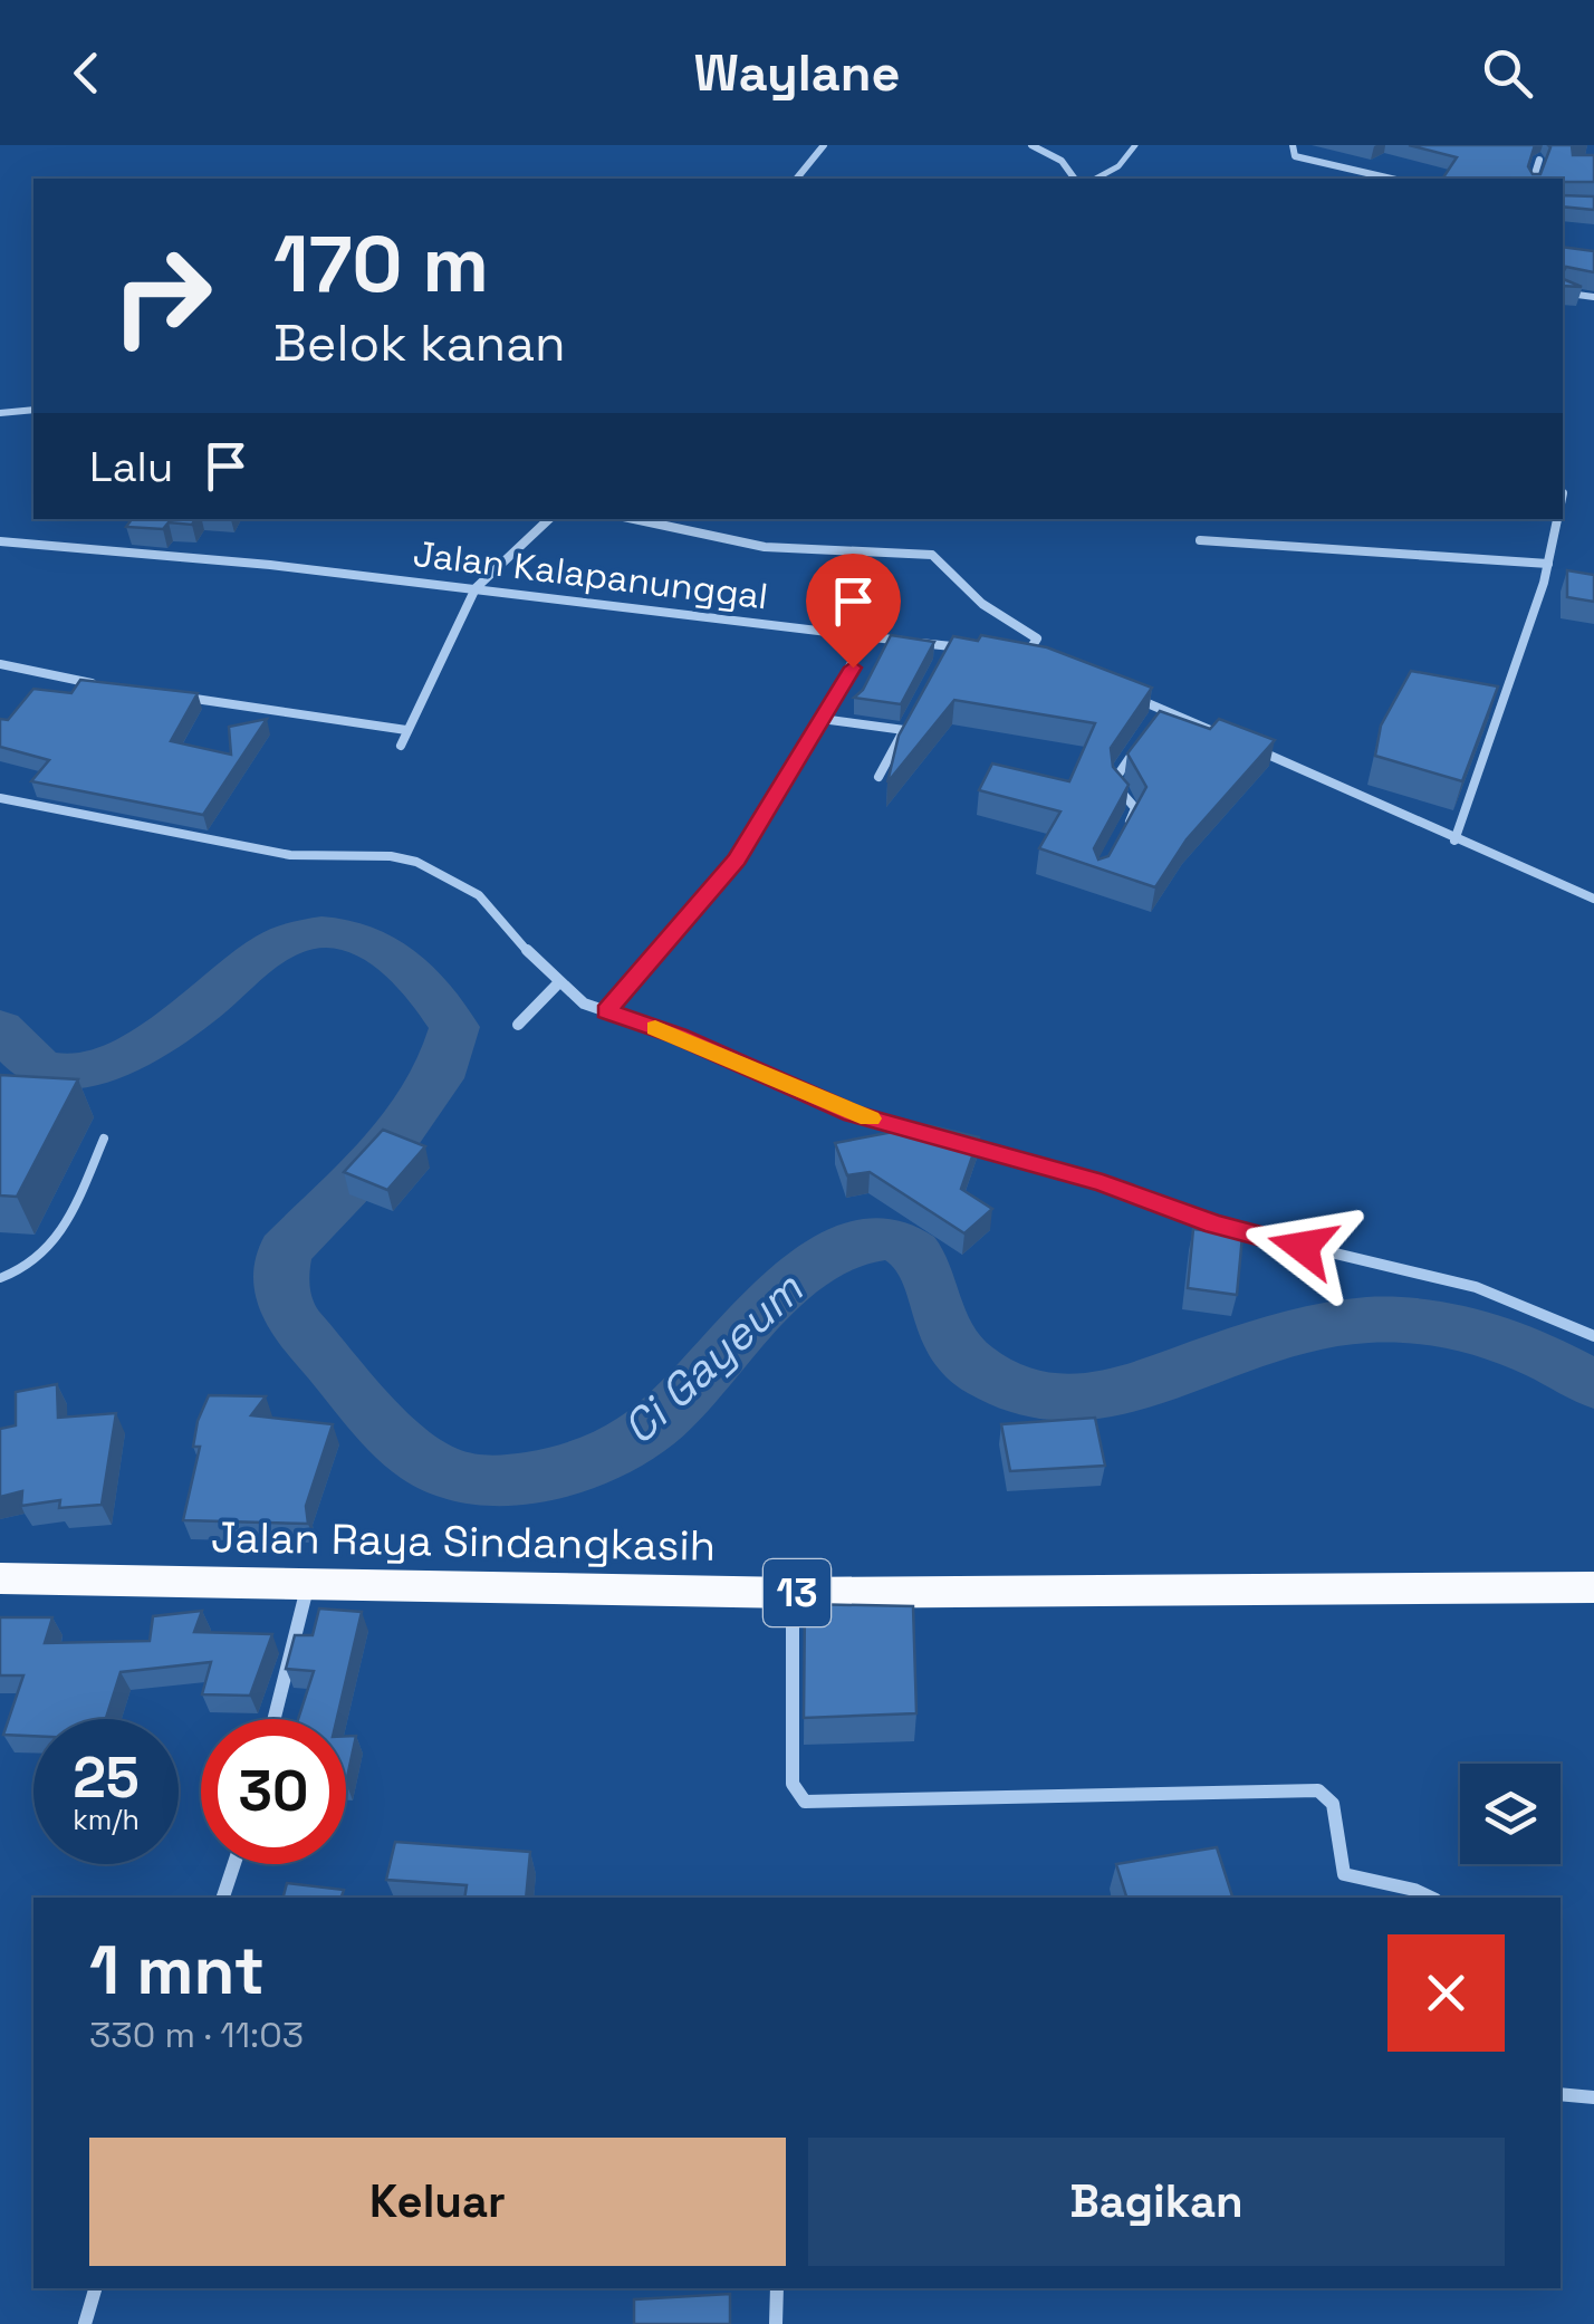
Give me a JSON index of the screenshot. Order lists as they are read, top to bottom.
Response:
{
  "streets": {
    "highway": ["Jalan Raya Sindangkasih", "13"],
    "street": ["Jalan Kalapanunggal"]
  },
  "water": ["Ci Gayeum"],
  "page": {
    "header": "Waylane",
    "turn": ["170 m", "Belok kanan"],
    "then": "Lalu",
    "speed": "25 km/h",
    "limit": "30",
    "heading": ["1 mnt", "330 m · 11:03"],
    "buttons": ["Keluar", "Bagikan"]
  }
}
